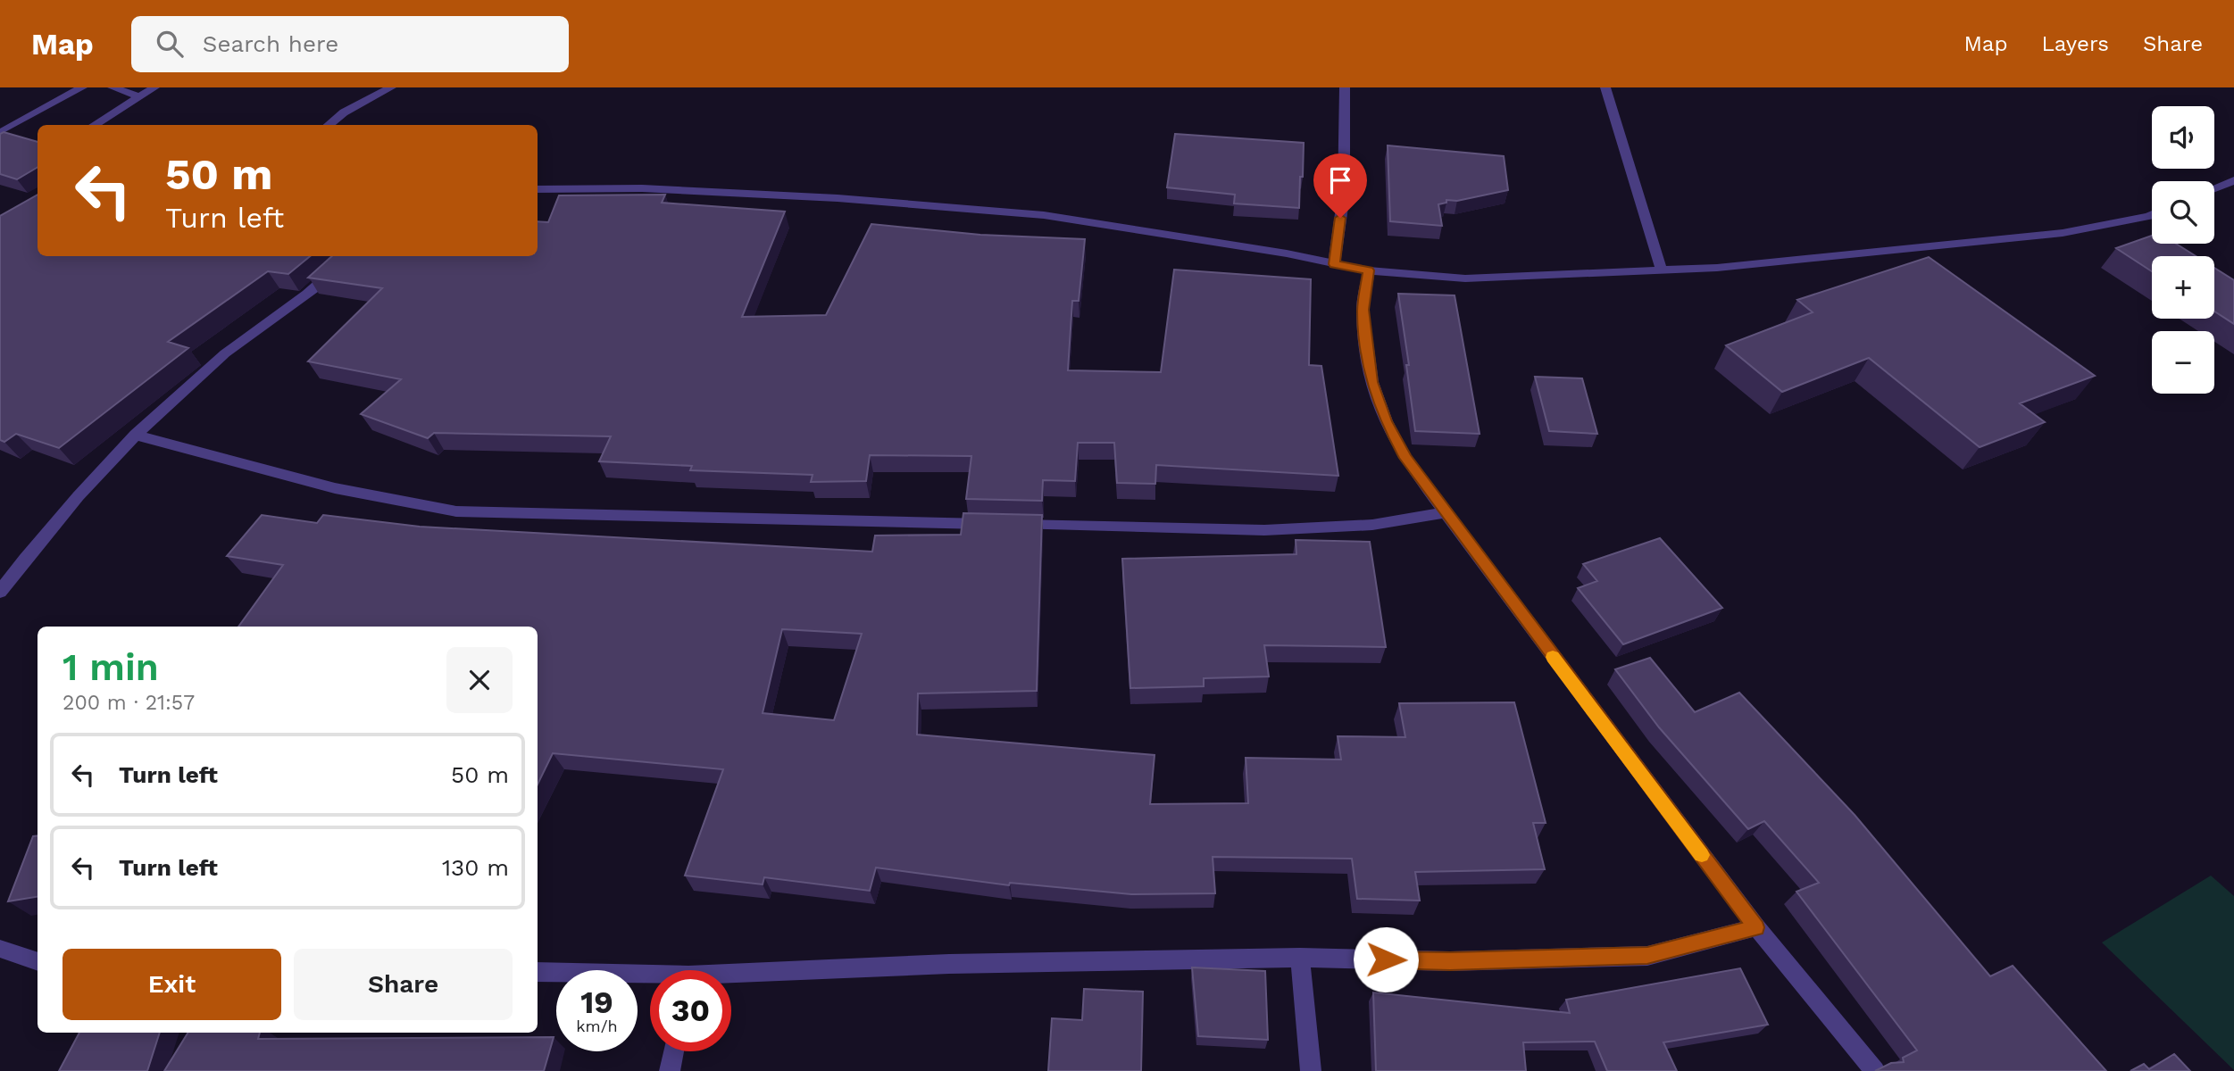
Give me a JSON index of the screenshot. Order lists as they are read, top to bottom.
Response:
{
  "page": {
    "header": "Map",
    "search": "Search here",
    "nav": ["Map", "Layers", "Share"],
    "map_buttons": ["+", "−"],
    "turn": ["50 m", "Turn left"],
    "heading": ["1 min", "200 m · 21:57"],
    "list": [
      {
        "name": "Turn left",
        "value": "50 m"
      },
      {
        "name": "Turn left",
        "value": "130 m"
      }
    ],
    "buttons": ["Exit", "Share"],
    "speed": "19 km/h",
    "limit": "30"
  }
}
